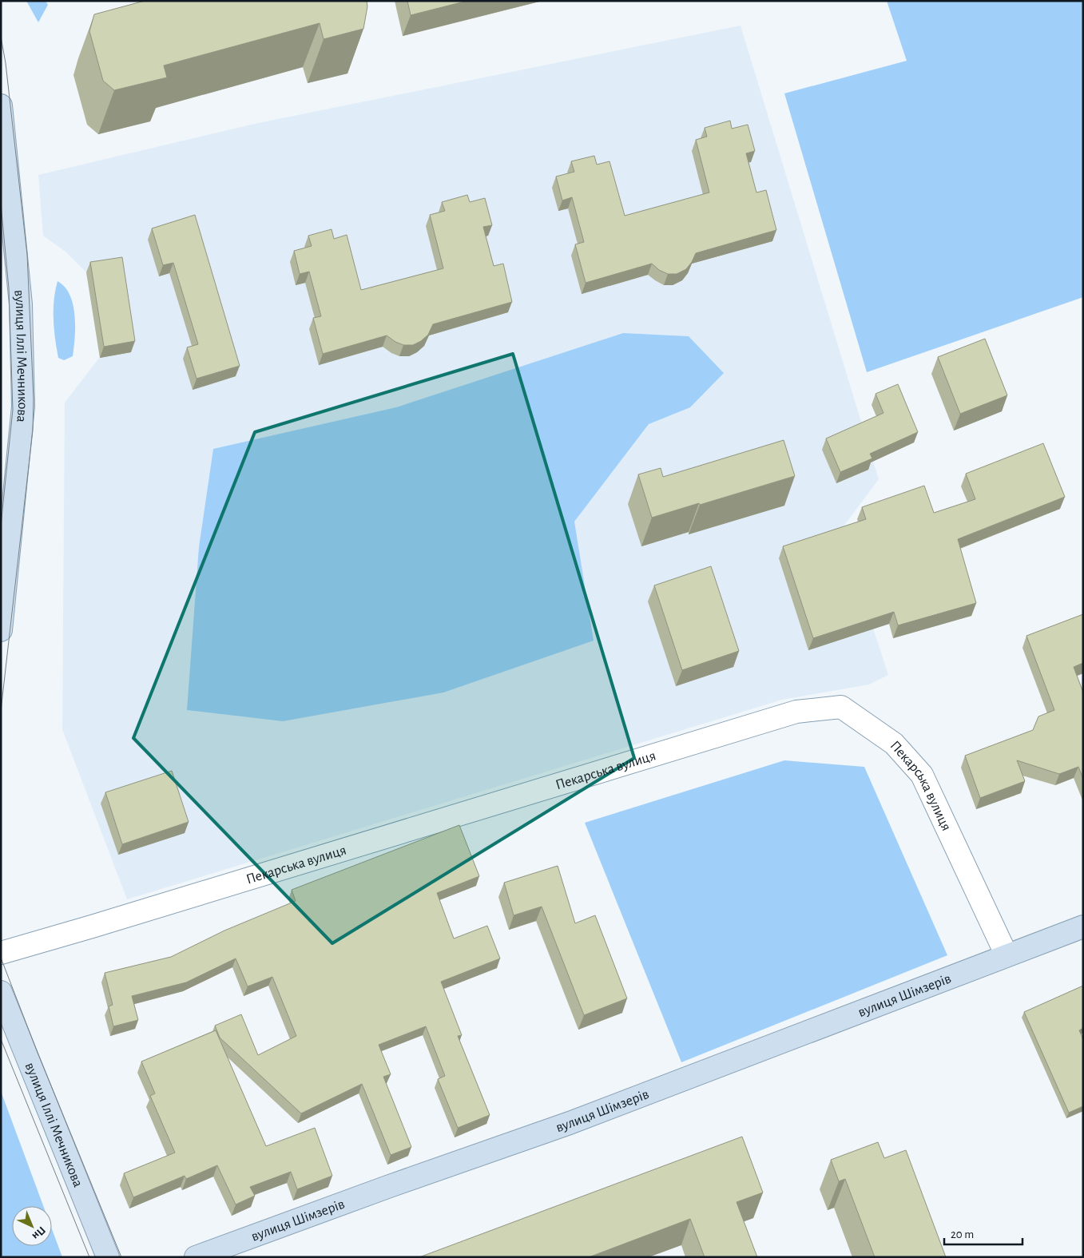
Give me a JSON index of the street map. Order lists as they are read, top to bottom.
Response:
{
  "streets": {
    "street": ["вулиця Іллі Мечникова", "Пекарська вулиця", "вулиця Шімзерів"]
  },
  "crossings": [
    ["Пекарська вулиця", "вулиця Шімзерів"]
  ],
  "scale_bar": "20 m",
  "north": "bottom right"
}
